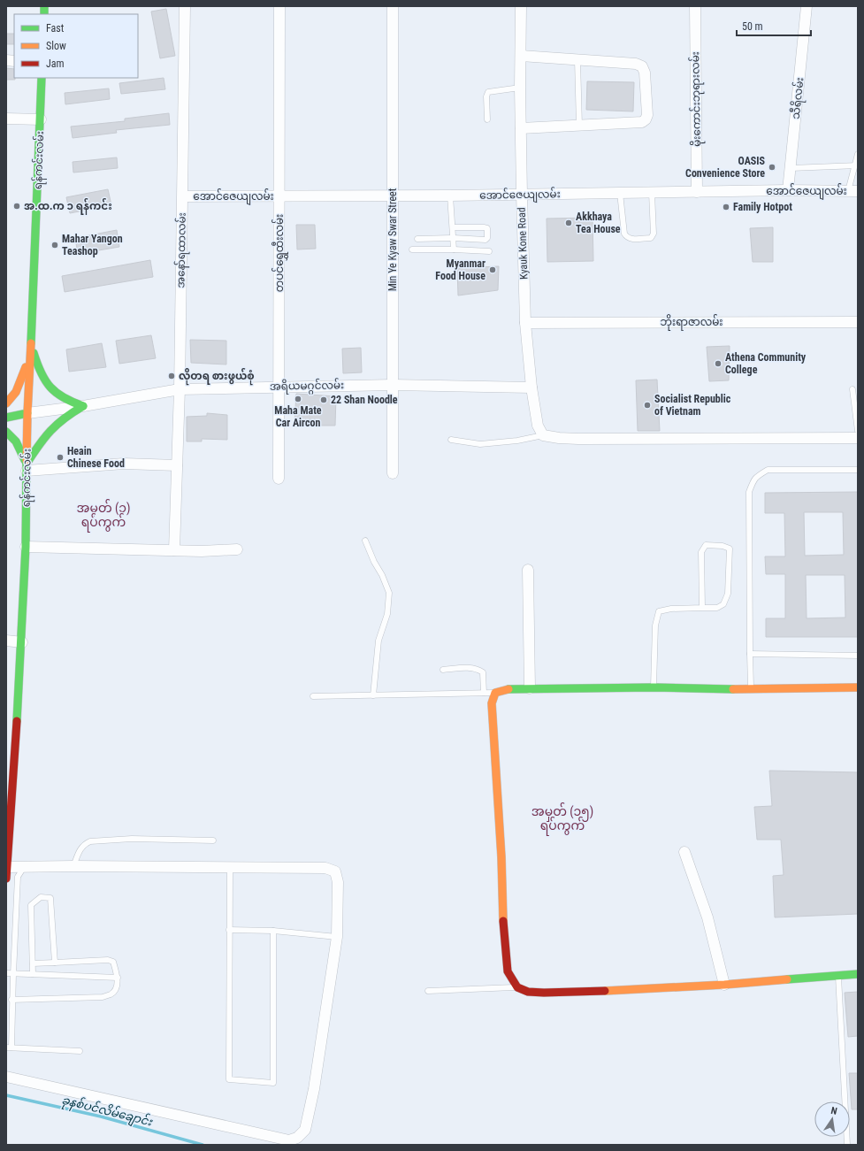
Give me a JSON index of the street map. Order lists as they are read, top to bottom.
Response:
{
  "streets": {
    "main road": ["ရန်ကင်းလမ်း"],
    "street": [
      "သီရိလမ်း",
      "မိုးကောင်းဘုရားလမ်း",
      "အောင်ဇေယျလမ်း",
      "Min Ye Kyaw Swar Street",
      "Kyauk Kone Road",
      "အနော်ရထာလမ်း",
      "တပင်ရွှေထီးလမ်း",
      "ဘိုးရာဇာလမ်း",
      "အရိယမဂ္ဂင်လမ်း"
    ]
  },
  "crossings": [
    ["သီရိလမ်း", "အောင်ဇေယျလမ်း"],
    ["မိုးကောင်းဘုရားလမ်း", "အောင်ဇေယျလမ်း"],
    ["ရန်ကင်းလမ်း", "အရိယမဂ္ဂင်လမ်း"],
    ["အောင်ဇေယျလမ်း", "Min Ye Kyaw Swar Street"],
    ["အောင်ဇေယျလမ်း", "Kyauk Kone Road"],
    ["အောင်ဇေယျလမ်း", "အနော်ရထာလမ်း"],
    ["အောင်ဇေယျလမ်း", "တပင်ရွှေထီးလမ်း"],
    ["Min Ye Kyaw Swar Street", "အရိယမဂ္ဂင်လမ်း"],
    ["Kyauk Kone Road", "ဘိုးရာဇာလမ်း"],
    ["Kyauk Kone Road", "အရိယမဂ္ဂင်လမ်း"],
    ["အနော်ရထာလမ်း", "အရိယမဂ္ဂင်လမ်း"],
    ["တပင်ရွှေထီးလမ်း", "အရိယမဂ္ဂင်လမ်း"]
  ],
  "districts": ["အမှတ် (၁) ရပ်ကွက်", "အမှတ် (၁၅) ရပ်ကွက်"],
  "water": ["ခုနစ်ပင်လိမ်ချောင်း"],
  "places": [
    "OASIS Convenience Store",
    "အ.ထ.က ၁ ရန်ကင်း",
    "Family Hotpot",
    "Akkhaya Tea House",
    "Mahar Yangon Teashop",
    "Myanmar Food House",
    "Athena Community College",
    "လိုတရ စားဖွယ်စုံ",
    "Maha Mate Car Aircon",
    "22 Shan Noodle",
    "Socialist Republic of Vietnam",
    "Heain Chinese Food"
  ],
  "legend": ["Fast", "Slow", "Jam"],
  "scale_bar": "50 m",
  "north": "top"
}
